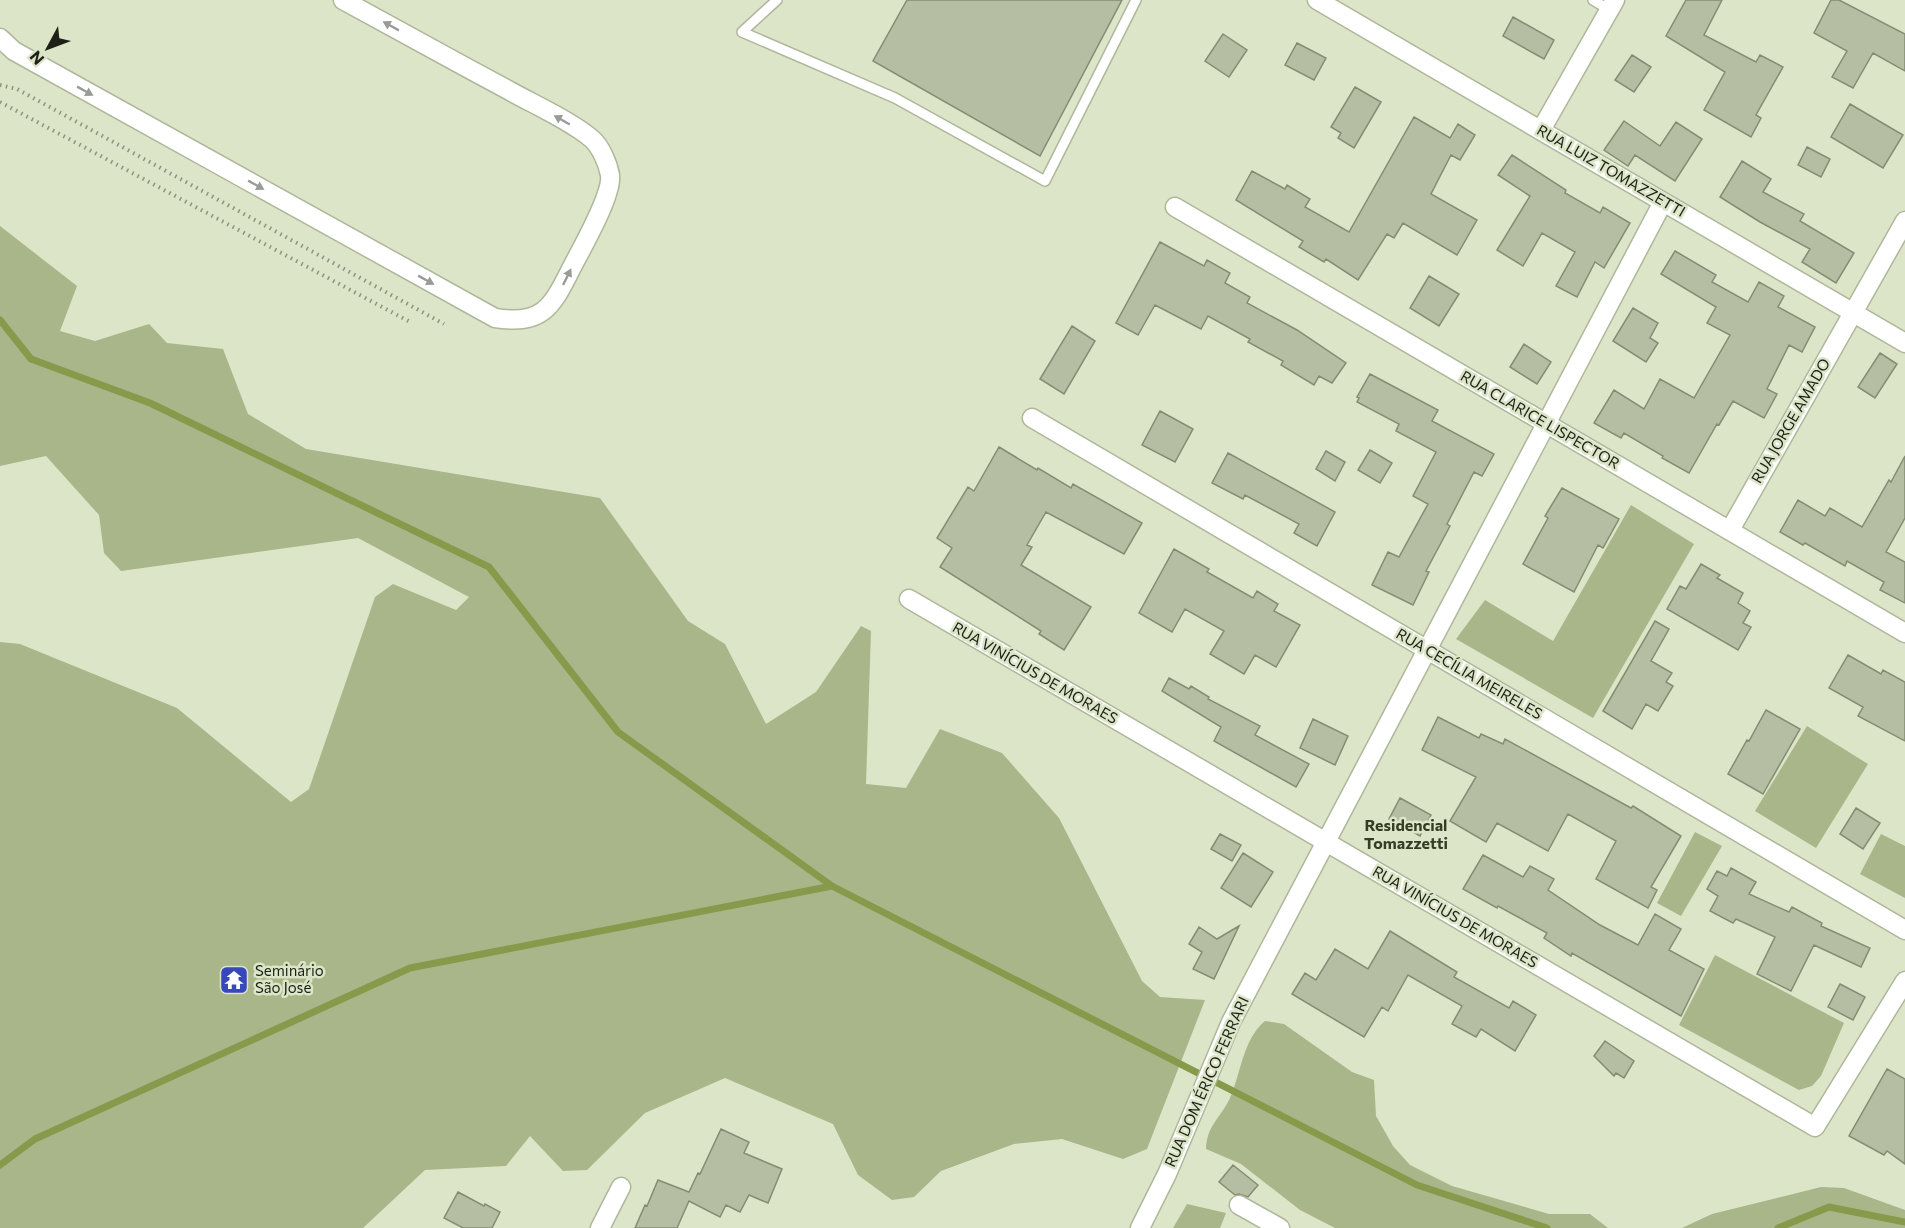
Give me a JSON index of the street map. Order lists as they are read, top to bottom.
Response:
{
  "streets": {
    "street": [
      "RUA LUIZ TOMAZZETTI",
      "RUA CLARICE LISPECTOR",
      "RUA JORGE AMADO",
      "RUA VINÍCIUS DE MORAES",
      "RUA CECÍLIA MEIRELES",
      "RUA DOM ÉRICO FERRARI"
    ]
  },
  "crossings": [
    ["RUA LUIZ TOMAZZETTI", "RUA JORGE AMADO"],
    ["RUA LUIZ TOMAZZETTI", "RUA DOM ÉRICO FERRARI"],
    ["RUA CLARICE LISPECTOR", "RUA JORGE AMADO"],
    ["RUA CLARICE LISPECTOR", "RUA DOM ÉRICO FERRARI"],
    ["RUA VINÍCIUS DE MORAES", "RUA DOM ÉRICO FERRARI"],
    ["RUA CECÍLIA MEIRELES", "RUA DOM ÉRICO FERRARI"]
  ],
  "districts": ["Residencial Tomazzetti"],
  "places": {
    "temple": ["Seminário São José"]
  },
  "north": "bottom left"
}
